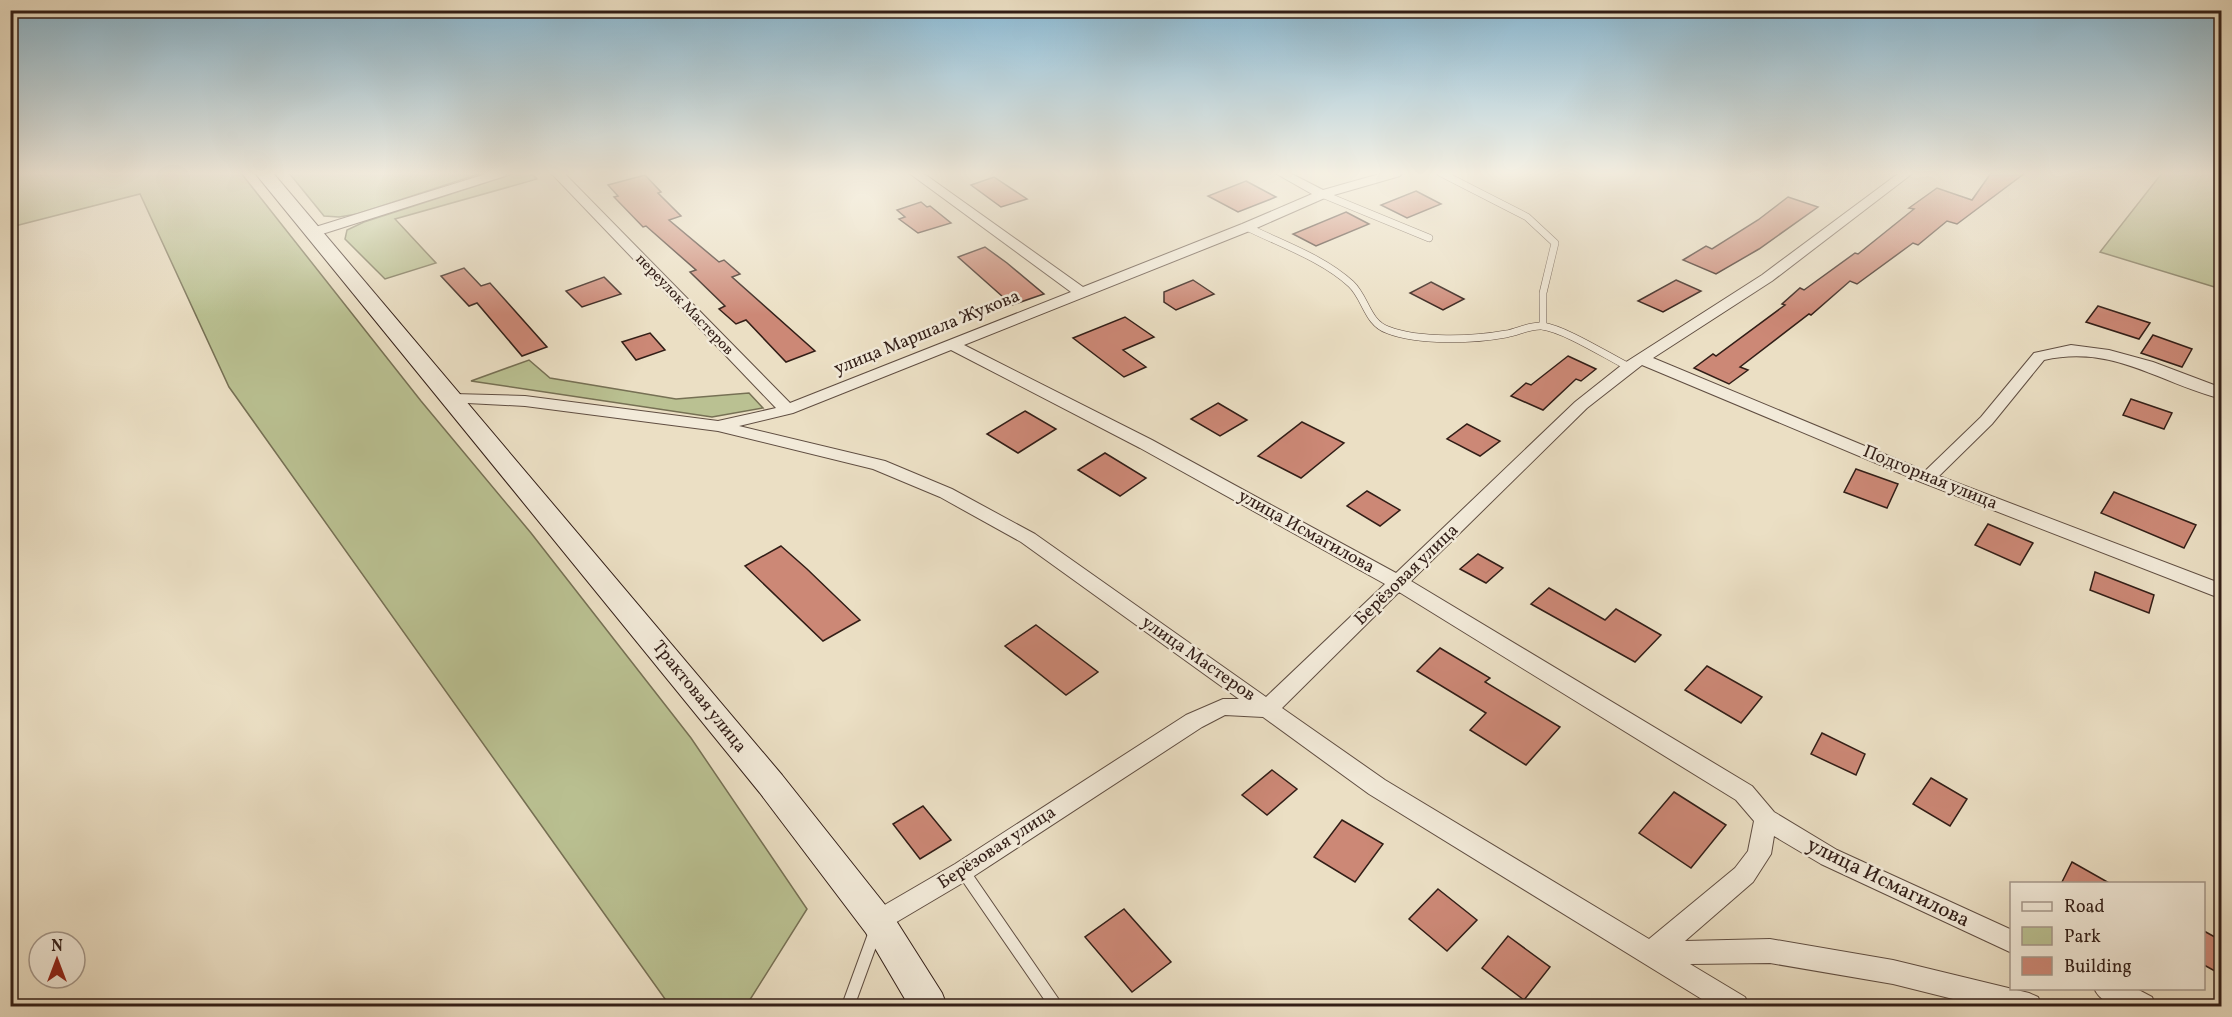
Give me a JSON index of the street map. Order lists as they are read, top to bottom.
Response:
{
  "streets": {
    "main road": ["Трактовая улица"],
    "street": [
      "переулок Мастеров",
      "улица Маршала Жукова",
      "Подгорная улица",
      "улица Исмагилова",
      "Берёзовая улица",
      "улица Мастеров"
    ]
  },
  "crossings": [
    ["переулок Мастеров", "улица Маршала Жукова"],
    ["улица Маршала Жукова", "улица Исмагилова"],
    ["улица Маршала Жукова", "улица Мастеров"],
    ["улица Маршала Жукова", "Трактовая улица"],
    ["Подгорная улица", "Берёзовая улица"],
    ["улица Исмагилова", "Берёзовая улица"],
    ["Берёзовая улица", "улица Мастеров"],
    ["Берёзовая улица", "Трактовая улица"]
  ],
  "legend": ["Road", "Park", "Building"],
  "north": "top"
}
